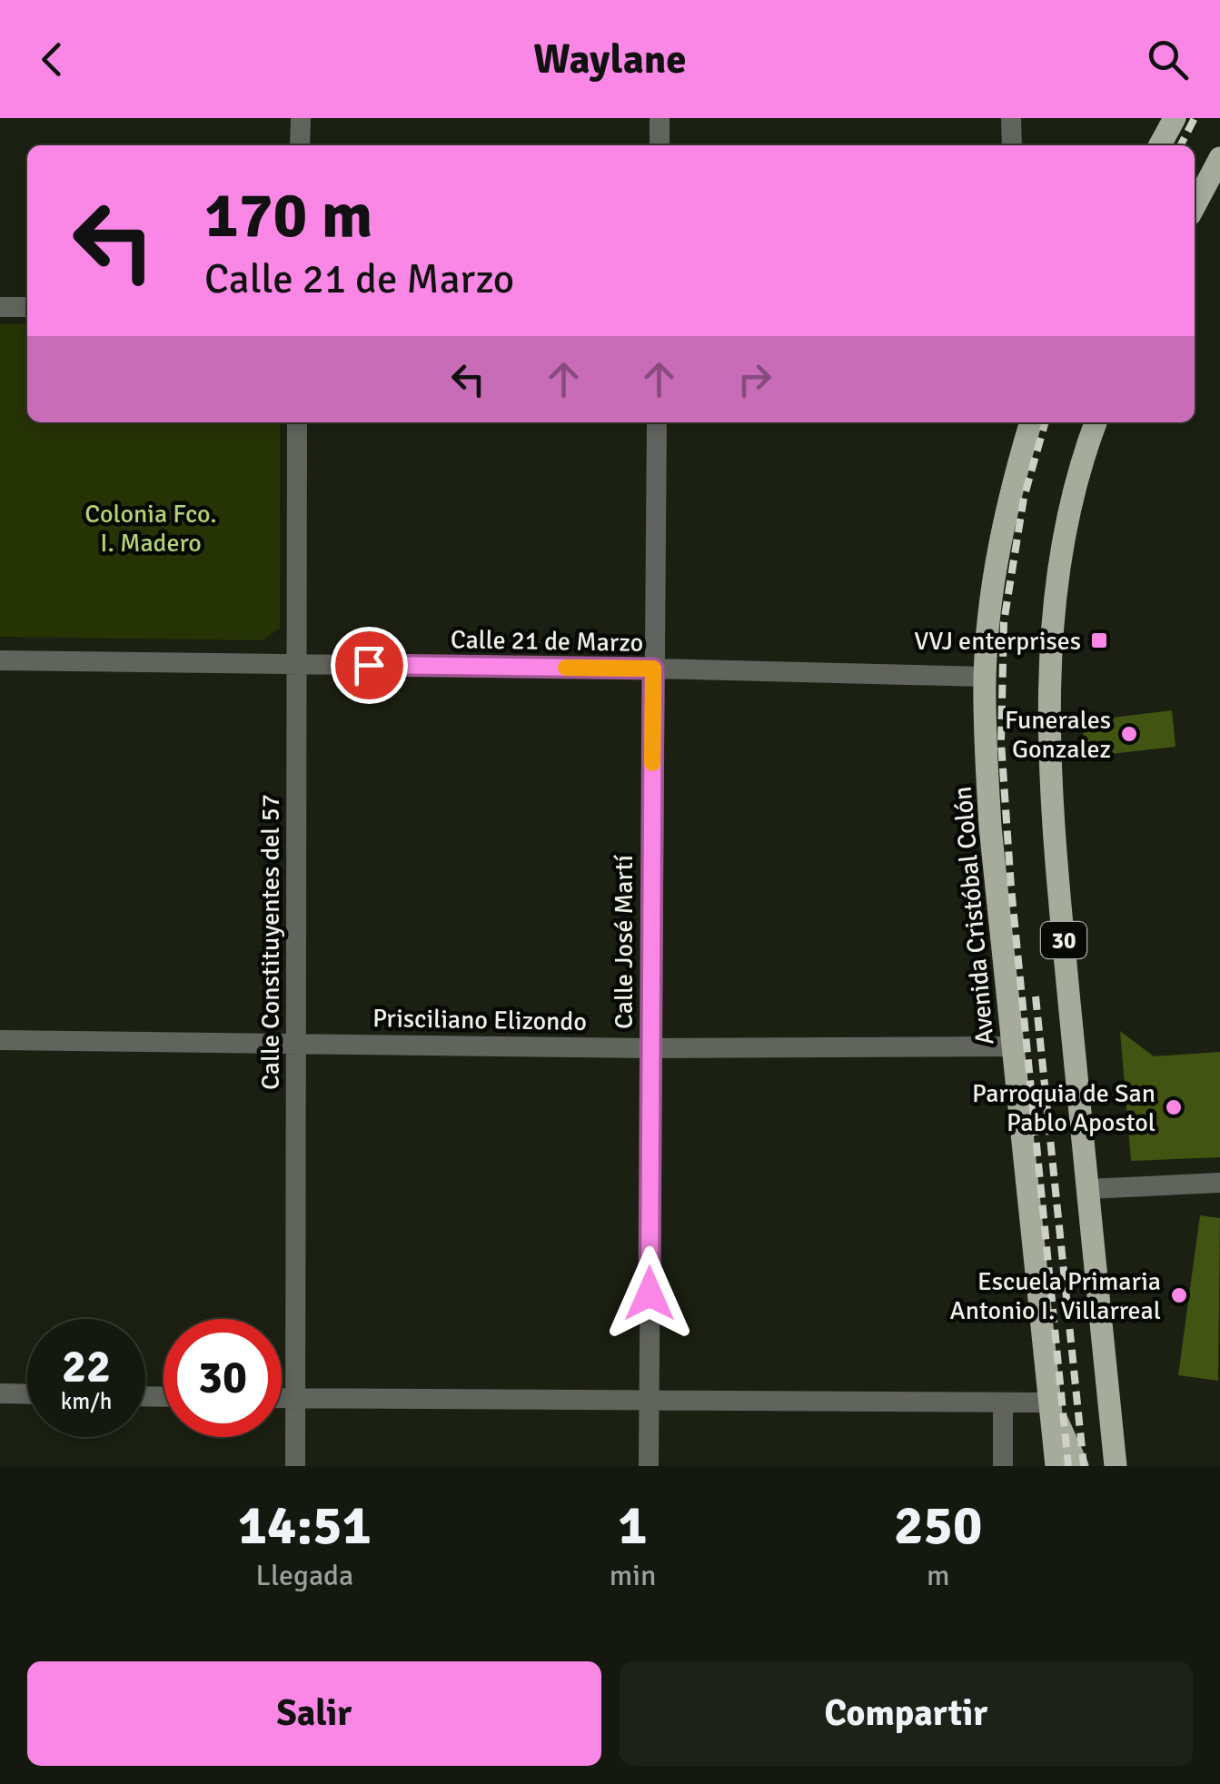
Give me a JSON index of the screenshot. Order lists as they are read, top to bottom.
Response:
{
  "streets": {
    "main road": ["Avenida Cristóbal Colón", "30"],
    "street": [
      "Calle 21 de Marzo",
      "Calle Constituyentes del 57",
      "Calle José Martí",
      "Prisciliano Elizondo"
    ]
  },
  "crossings": [
    ["Calle 21 de Marzo", "Avenida Cristóbal Colón"],
    ["Calle 21 de Marzo", "Calle Constituyentes del 57"],
    ["Calle 21 de Marzo", "Calle José Martí"],
    ["Avenida Cristóbal Colón", "Prisciliano Elizondo"],
    ["Calle Constituyentes del 57", "Prisciliano Elizondo"],
    ["Calle José Martí", "Prisciliano Elizondo"]
  ],
  "parks": ["Colonia Fco. I. Madero"],
  "places": {
    "transit": ["VVJ enterprises"],
    "other": ["Funerales Gonzalez", "Parroquia de San Pablo Apostol", "Escuela Primaria Antonio I. Villarreal"]
  },
  "page": {
    "header": "Waylane",
    "turn": ["170 m", "Calle 21 de Marzo"],
    "speed": "22 km/h",
    "limit": "30",
    "eta": [
      "14:51",
      "Llegada",
      "1",
      "min",
      "250",
      "m"
    ],
    "buttons": ["Salir", "Compartir"]
  }
}
